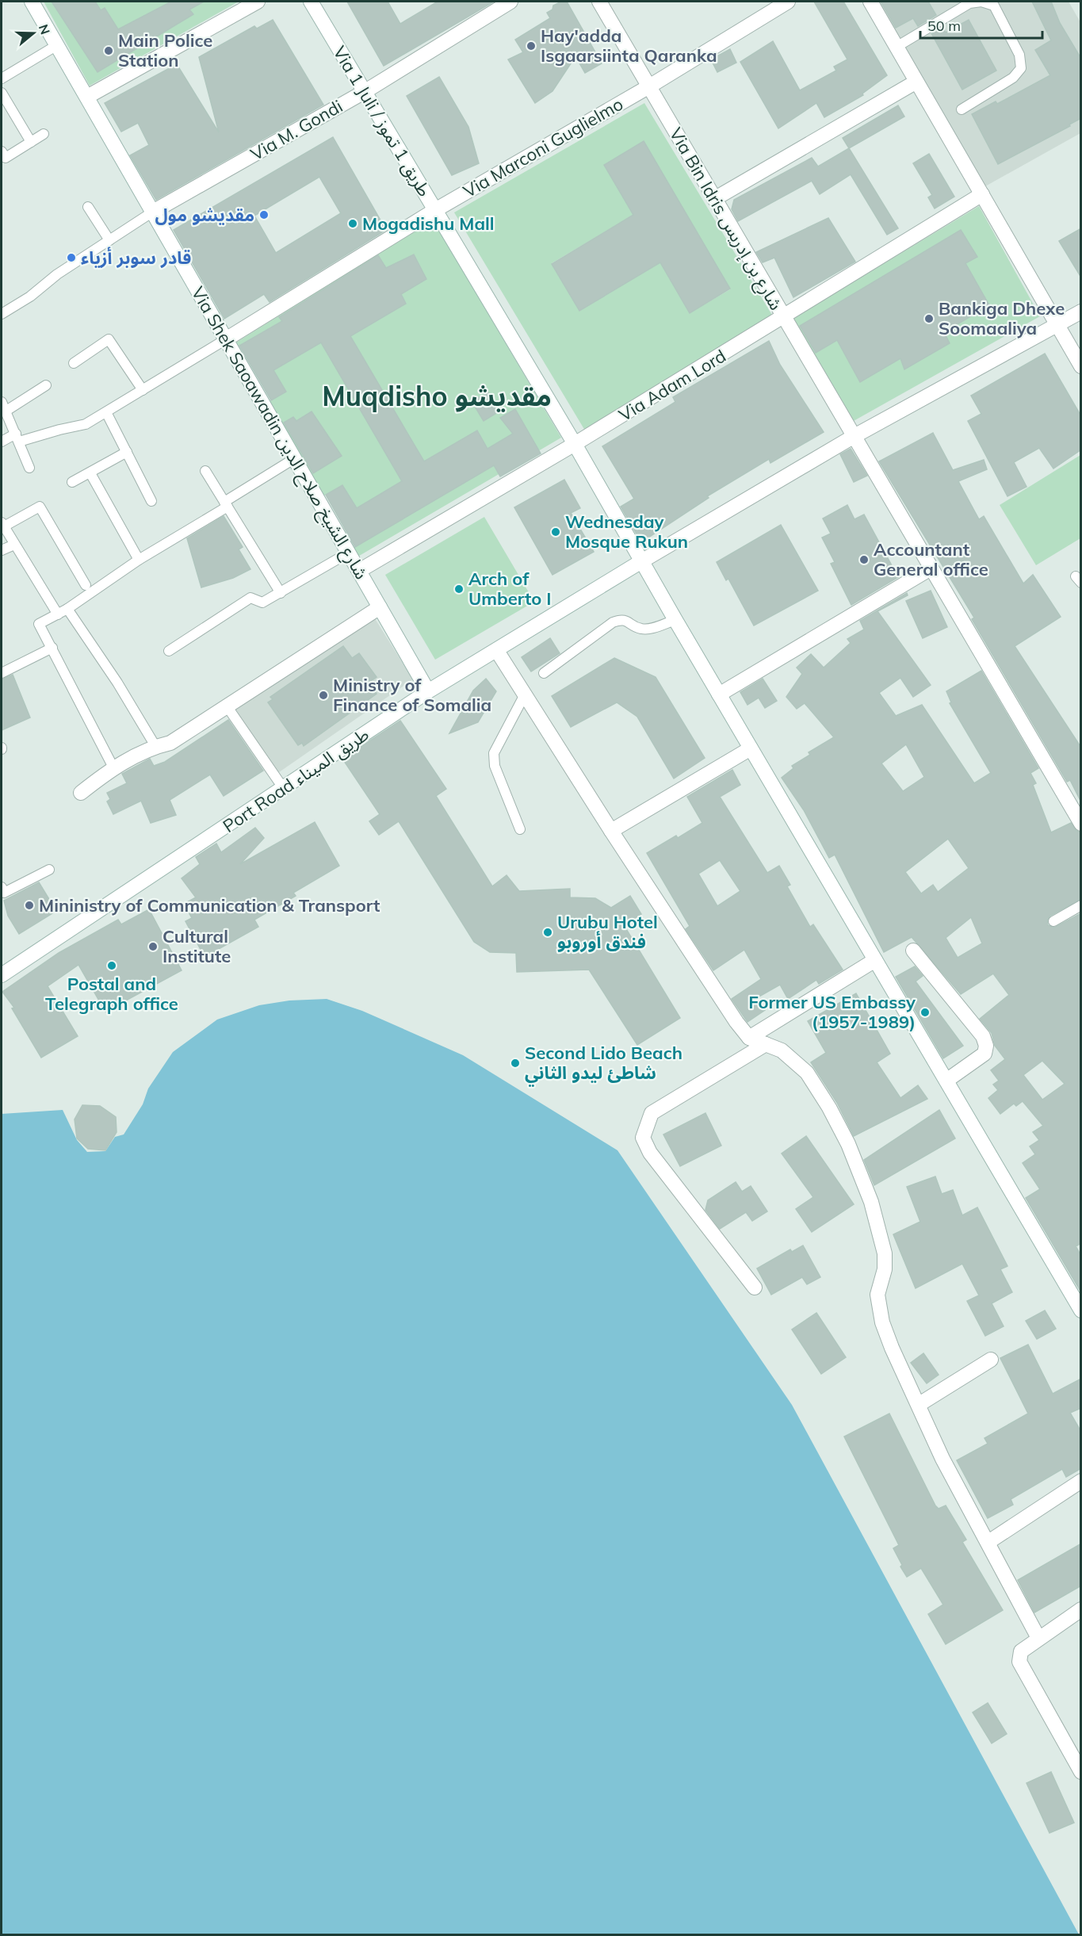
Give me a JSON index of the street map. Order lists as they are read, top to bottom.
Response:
{
  "streets": {
    "street": [
      "Via 1 Juli / طريق 1 تموز",
      "Via M. Gondi",
      "Via Marconi Guglielmo",
      "Via Bin Idris شارع بن إدريس",
      "Via Adam Lord",
      "Via Shek Saoawadin شارع الشيخ صلاح الدين",
      "Port Road طريق الميناء"
    ]
  },
  "crossings": [
    ["Via 1 Juli / طريق 1 تموز", "Via M. Gondi"],
    ["Via 1 Juli / طريق 1 تموز", "Via Marconi Guglielmo"],
    ["Via 1 Juli / طريق 1 تموز", "Via Adam Lord"],
    ["Via 1 Juli / طريق 1 تموز", "Port Road طريق الميناء"],
    ["Via M. Gondi", "Via Shek Saoawadin شارع الشيخ صلاح الدين"],
    ["Via Marconi Guglielmo", "Via Bin Idris شارع بن إدريس"],
    ["Via Marconi Guglielmo", "Via Shek Saoawadin شارع الشيخ صلاح الدين"],
    ["Via Bin Idris شارع بن إدريس", "Via Adam Lord"],
    ["Via Bin Idris شارع بن إدريس", "Port Road طريق الميناء"],
    ["Via Adam Lord", "Via Shek Saoawadin شارع الشيخ صلاح الدين"],
    ["Via Shek Saoawadin شارع الشيخ صلاح الدين", "Port Road طريق الميناء"]
  ],
  "districts": ["Muqdisho مقديشو"],
  "places": [
    "Hay'adda Isgaarsiinta Qaranka",
    "Main Police Station",
    "مقديشو مول",
    "Mogadishu Mall",
    "قادر سوبر أزياء",
    "Bankiga Dhexe Soomaaliya",
    "Wednesday Mosque Rukun",
    "Accountant General office",
    "Arch of Umberto I",
    "Ministry of Finance of Somalia",
    "Mininistry of Communication & Transport",
    "Urubu Hotel فندق أوروبو",
    "Cultural Institute",
    "Postal and Telegraph office",
    "Former US Embassy (1957-1989)",
    "Second Lido Beach شاطئ ليدو الثاني"
  ],
  "scale_bar": "50 m",
  "north": "right"
}
